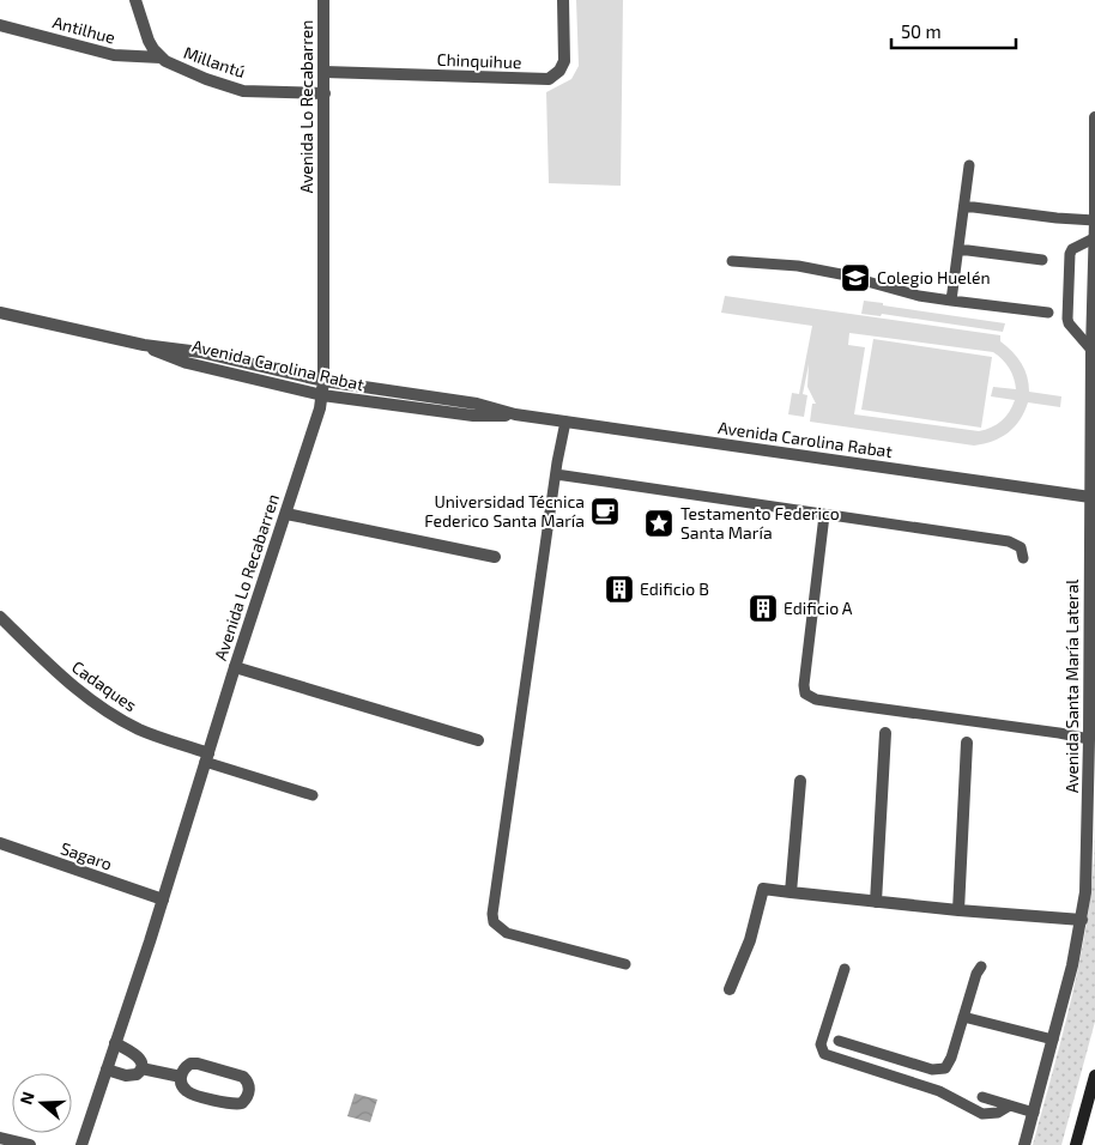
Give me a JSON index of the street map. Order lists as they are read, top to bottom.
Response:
{
  "streets": {
    "street": [
      "Antilhue",
      "Chinquihue",
      "Millantú",
      "Avenida Lo Recabarren",
      "Avenida Carolina Rabat",
      "Cadaques",
      "Avenida Santa María Lateral",
      "Sagaro"
    ]
  },
  "crossings": [
    ["Antilhue", "Millantú"],
    ["Chinquihue", "Avenida Lo Recabarren"],
    ["Millantú", "Avenida Lo Recabarren"],
    ["Avenida Lo Recabarren", "Avenida Carolina Rabat"],
    ["Avenida Lo Recabarren", "Cadaques"],
    ["Avenida Lo Recabarren", "Sagaro"],
    ["Avenida Carolina Rabat", "Avenida Santa María Lateral"]
  ],
  "places": {
    "school or university": ["Colegio Huelén"],
    "cafe": ["Universidad Técnica Federico Santa María"],
    "place": ["Testamento Federico Santa María"],
    "building": ["Edificio B", "Edificio A"]
  },
  "scale_bar": "50 m",
  "north": "left"
}
